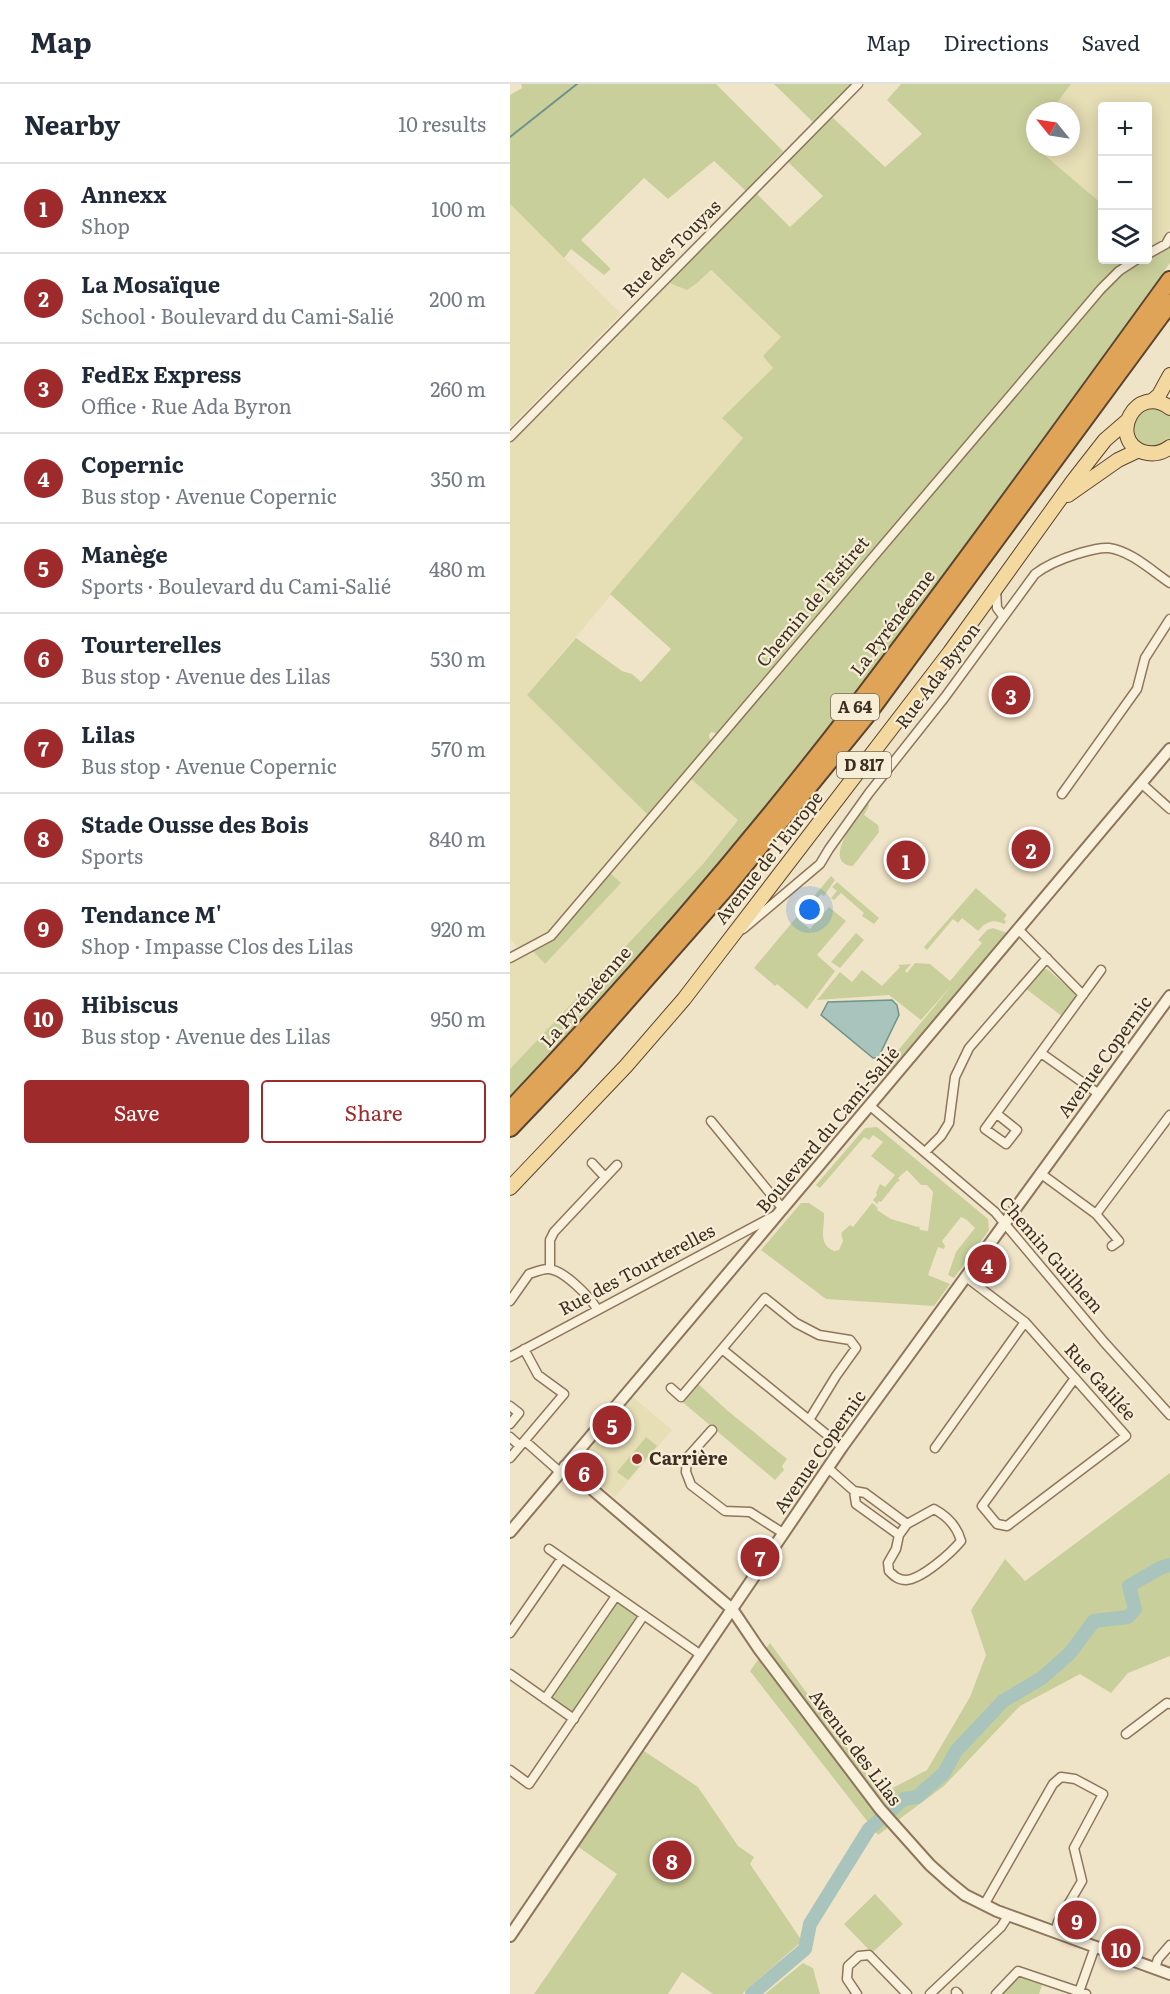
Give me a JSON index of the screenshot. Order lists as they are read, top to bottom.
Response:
{
  "streets": {
    "highway": ["La Pyrénéenne", "A 64"],
    "main road": ["D 817", "Avenue de l'Europe"],
    "street": [
      "Rue des Touyas",
      "Chemin de l'Estiret",
      "Rue Ada Byron",
      "Avenue Copernic",
      "Boulevard du Cami-Salié",
      "Chemin Guilhem",
      "Rue des Tourterelles",
      "Rue Galilée",
      "Avenue des Lilas"
    ]
  },
  "crossings": [
    ["Rue Ada Byron", "Avenue de l'Europe"],
    ["Avenue Copernic", "Chemin Guilhem"],
    ["Avenue Copernic", "Rue Galilée"],
    ["Avenue Copernic", "Avenue des Lilas"],
    ["Boulevard du Cami-Salié", "Chemin Guilhem"],
    ["Boulevard du Cami-Salié", "Rue des Tourterelles"],
    ["Boulevard du Cami-Salié", "Avenue des Lilas"]
  ],
  "places": ["Carrière"],
  "north": "top left",
  "page": {
    "header": "Map",
    "nav": ["Map", "Directions", "Saved"],
    "heading": ["Nearby", "10 results"],
    "map_buttons": ["+", "−"],
    "list": [
      {
        "mark": "1",
        "name": "Annexx",
        "note": "Shop",
        "value": "100 m"
      },
      {
        "mark": "2",
        "name": "La Mosaïque",
        "note": "School · Boulevard du Cami-Salié",
        "value": "200 m"
      },
      {
        "mark": "3",
        "name": "FedEx Express",
        "note": "Office · Rue Ada Byron",
        "value": "260 m"
      },
      {
        "mark": "4",
        "name": "Copernic",
        "note": "Bus stop · Avenue Copernic",
        "value": "350 m"
      },
      {
        "mark": "5",
        "name": "Manège",
        "note": "Sports · Boulevard du Cami-Salié",
        "value": "480 m"
      },
      {
        "mark": "6",
        "name": "Tourterelles",
        "note": "Bus stop · Avenue des Lilas",
        "value": "530 m"
      },
      {
        "mark": "7",
        "name": "Lilas",
        "note": "Bus stop · Avenue Copernic",
        "value": "570 m"
      },
      {
        "mark": "8",
        "name": "Stade Ousse des Bois",
        "note": "Sports",
        "value": "840 m"
      },
      {
        "mark": "9",
        "name": "Tendance M'",
        "note": "Shop · Impasse Clos des Lilas",
        "value": "920 m"
      },
      {
        "mark": "10",
        "name": "Hibiscus",
        "note": "Bus stop · Avenue des Lilas",
        "value": "950 m"
      }
    ],
    "pins": [
      "3",
      "2",
      "1",
      "4",
      "5",
      "6",
      "7",
      "8",
      "9",
      "10"
    ],
    "buttons": ["Save", "Share"]
  }
}
